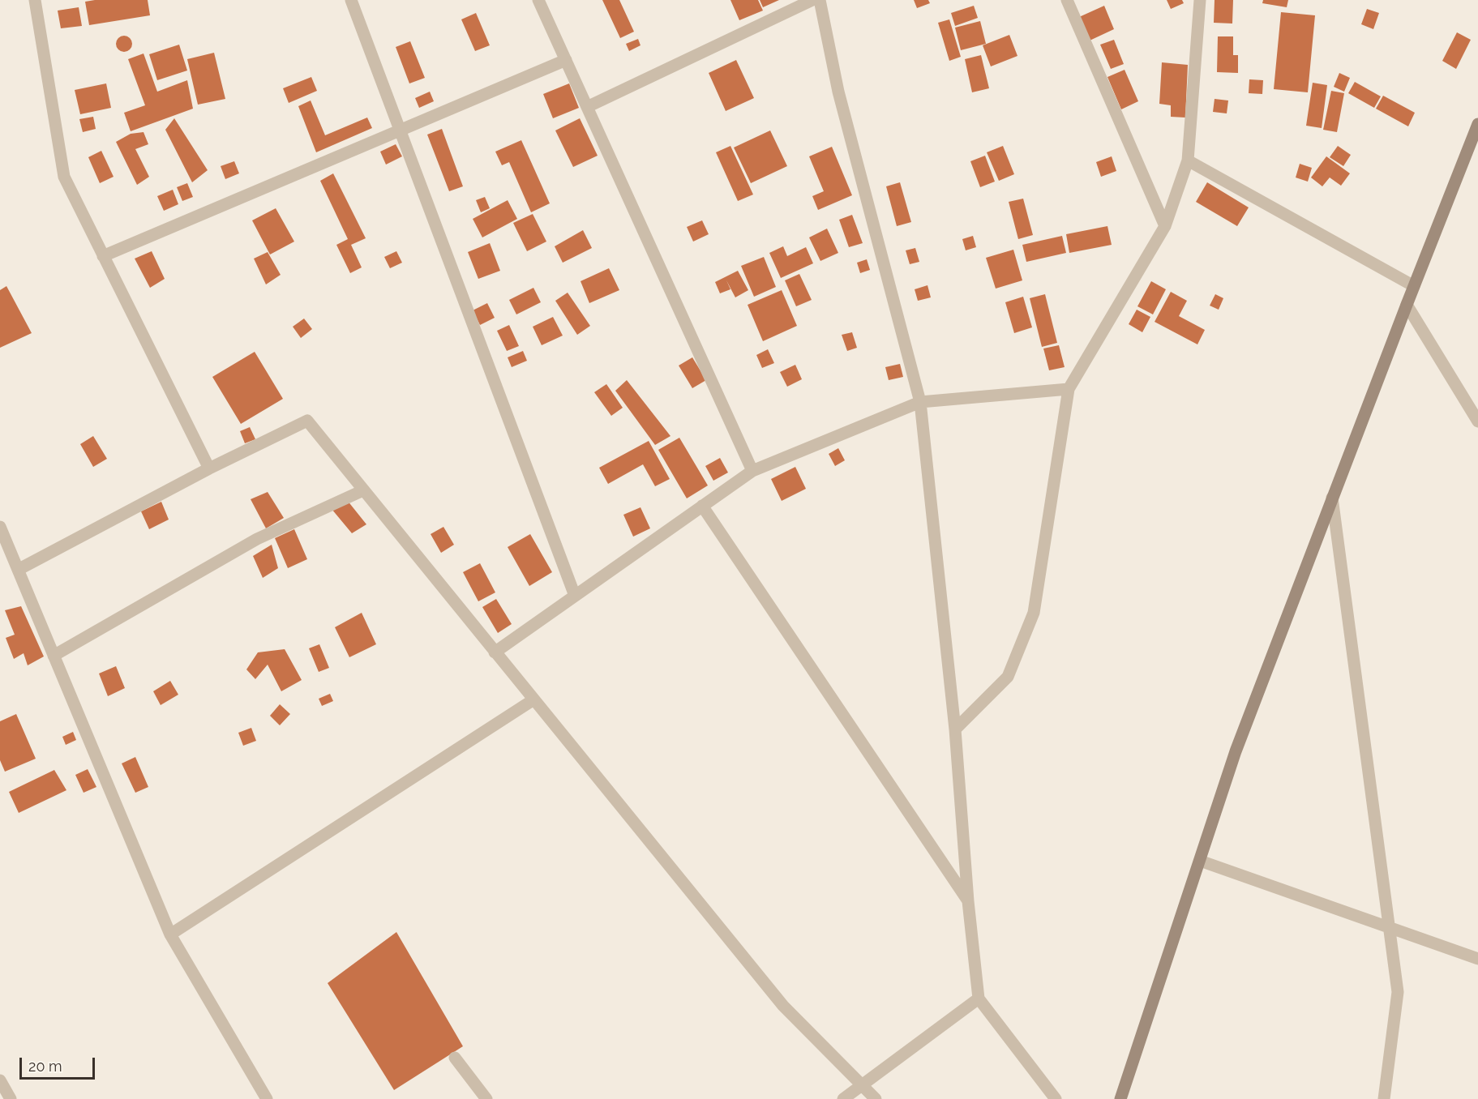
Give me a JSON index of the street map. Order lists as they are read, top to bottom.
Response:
{
  "scale_bar": "20 m"
}
